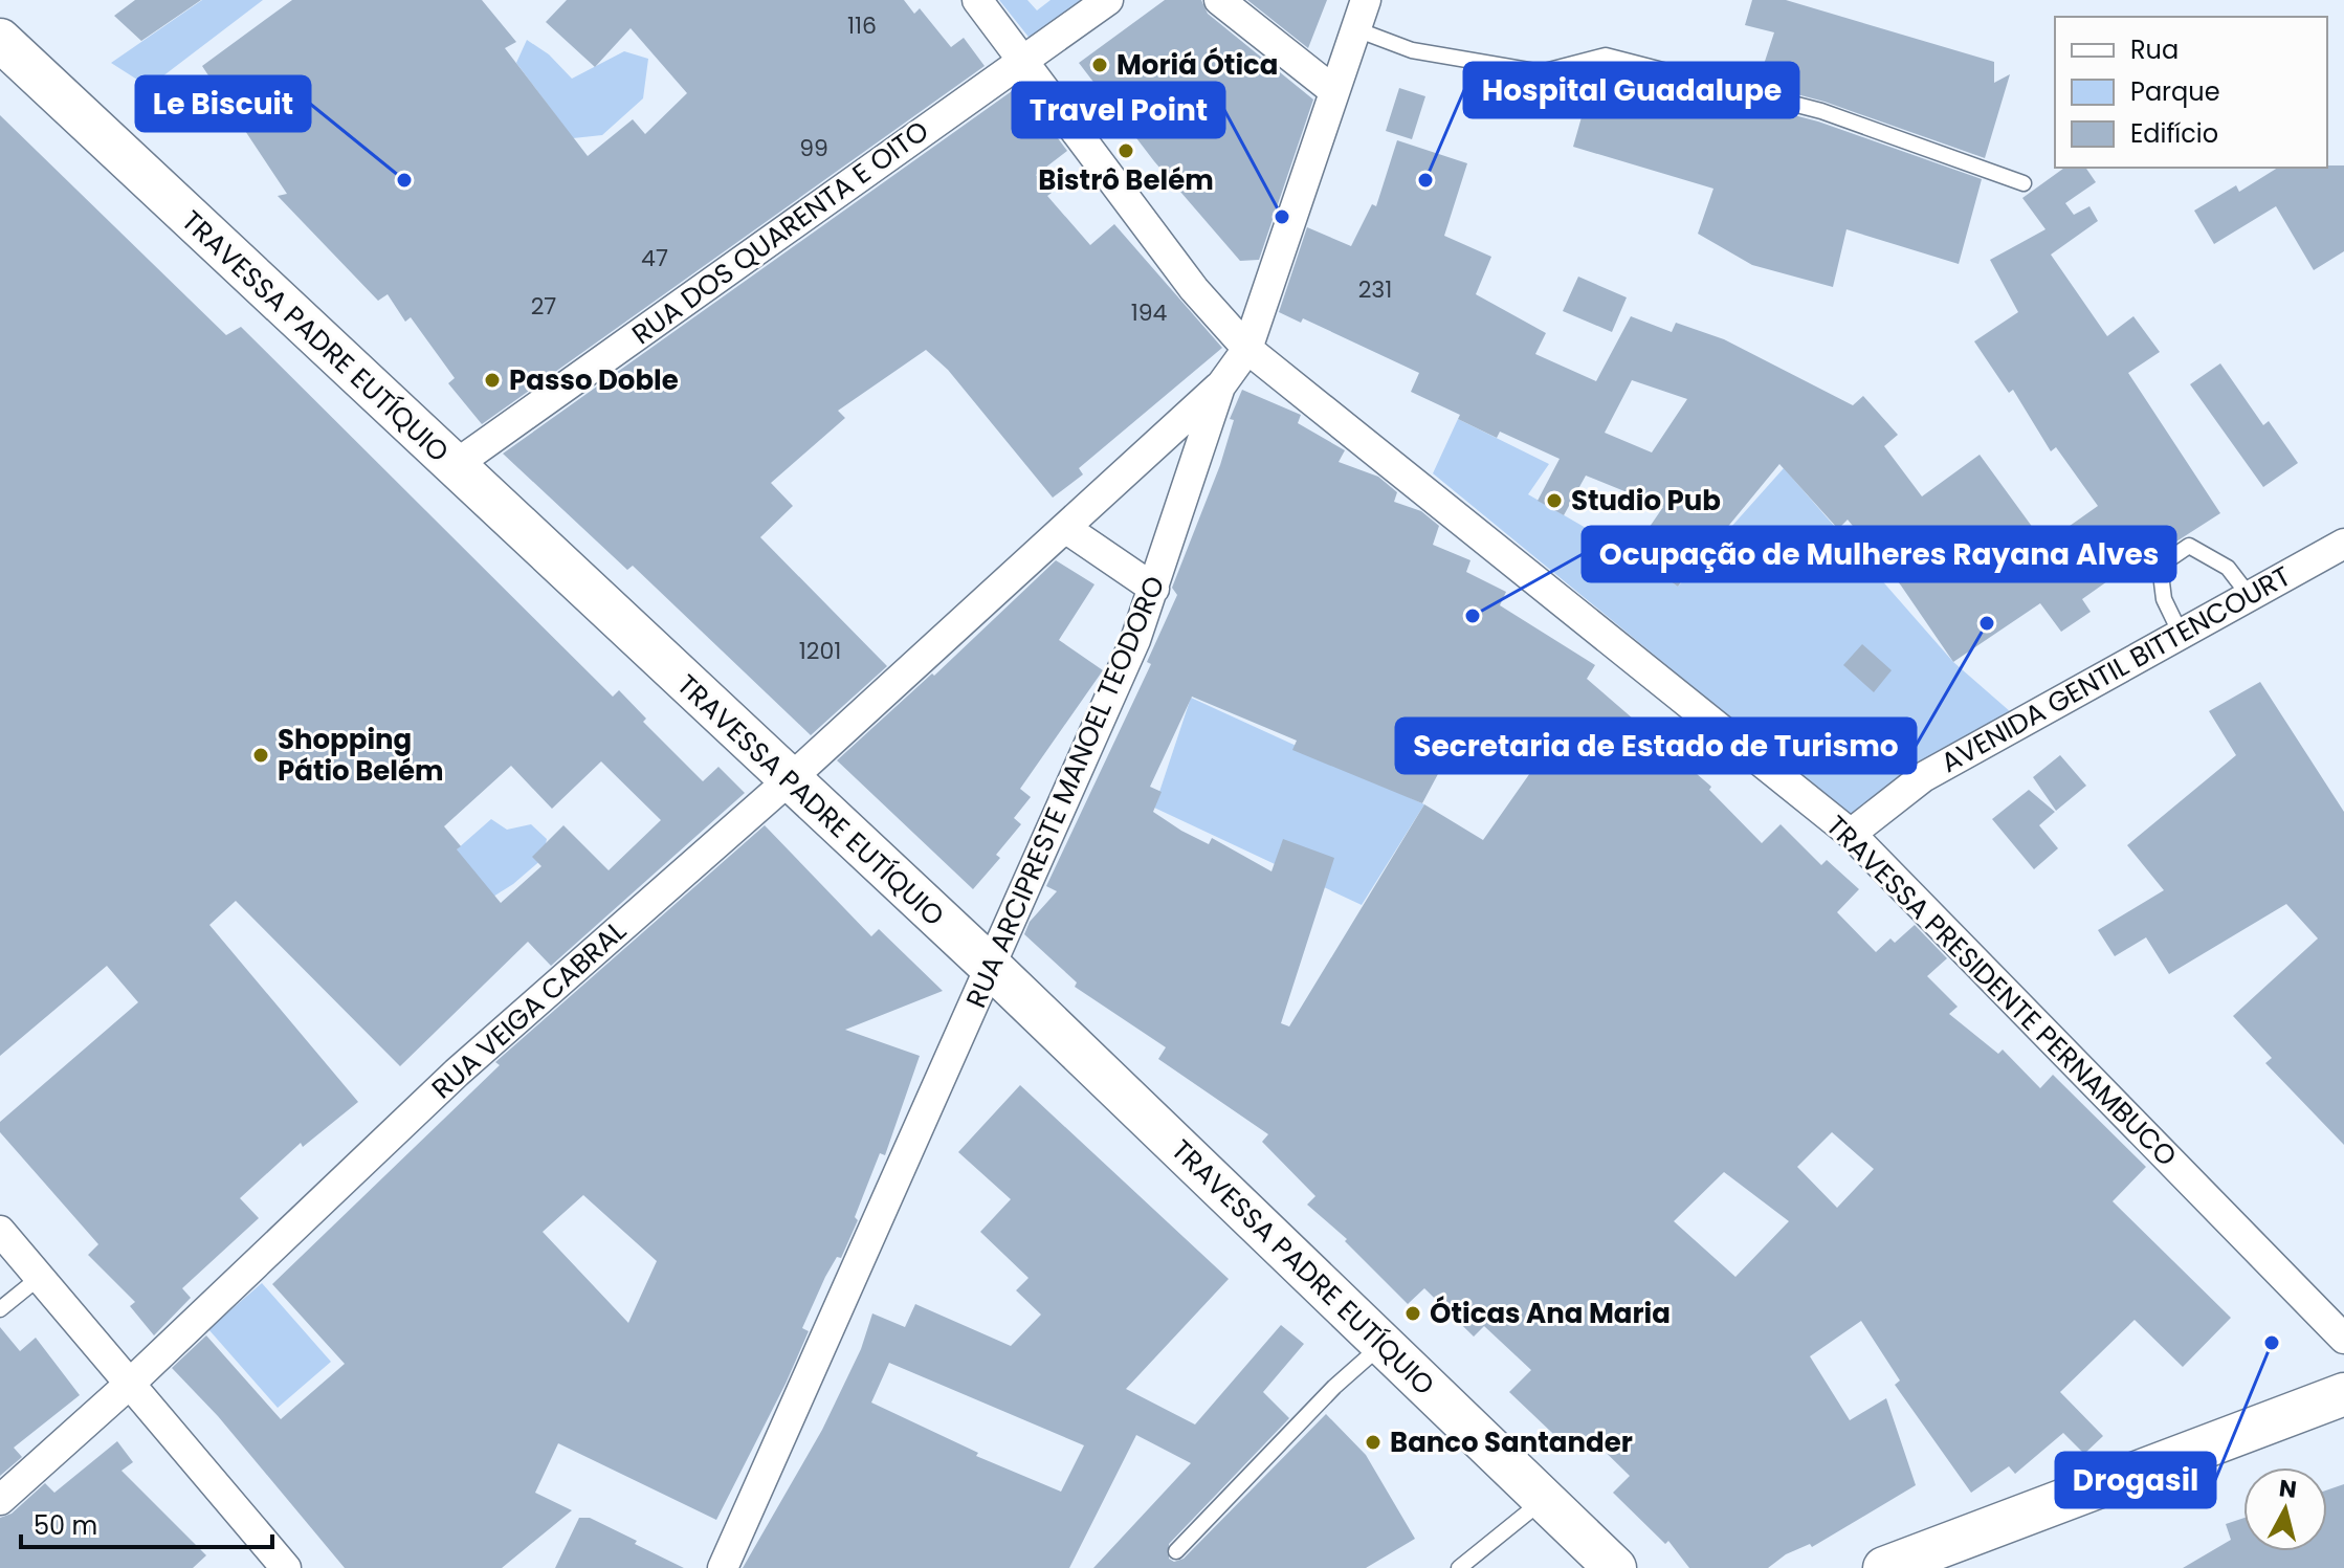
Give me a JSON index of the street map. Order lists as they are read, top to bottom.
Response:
{
  "streets": {
    "main road": ["TRAVESSA PADRE EUTÍQUIO"],
    "street": [
      "RUA DOS QUARENTA E OITO",
      "AVENIDA GENTIL BITTENCOURT",
      "RUA ARCIPRESTE MANOEL TEODORO",
      "TRAVESSA PRESIDENTE PERNAMBUCO",
      "RUA VEIGA CABRAL"
    ]
  },
  "crossings": [
    ["RUA DOS QUARENTA E OITO", "TRAVESSA PADRE EUTÍQUIO"],
    ["RUA DOS QUARENTA E OITO", "TRAVESSA PRESIDENTE PERNAMBUCO"],
    ["TRAVESSA PADRE EUTÍQUIO", "RUA ARCIPRESTE MANOEL TEODORO"],
    ["TRAVESSA PADRE EUTÍQUIO", "RUA VEIGA CABRAL"],
    ["AVENIDA GENTIL BITTENCOURT", "TRAVESSA PRESIDENTE PERNAMBUCO"],
    ["RUA ARCIPRESTE MANOEL TEODORO", "TRAVESSA PRESIDENTE PERNAMBUCO"],
    ["RUA ARCIPRESTE MANOEL TEODORO", "RUA VEIGA CABRAL"]
  ],
  "places": [
    "Moriá Ótica",
    "Bistrô Belém",
    "Le Biscuit",
    "Hospital Guadalupe",
    "Travel Point",
    "Passo Doble",
    "Studio Pub",
    "Ocupação de Mulheres Rayana Alves",
    "Secretaria de Estado de Turismo",
    "Shopping Pátio Belém",
    "Óticas Ana Maria",
    "Drogasil",
    "Banco Santander"
  ],
  "house_numbers": [
    "116",
    "99",
    "47",
    "231",
    "27",
    "194",
    "1201"
  ],
  "legend": ["Rua", "Parque", "Edifício"],
  "scale_bar": "50 m",
  "north": "top"
}
